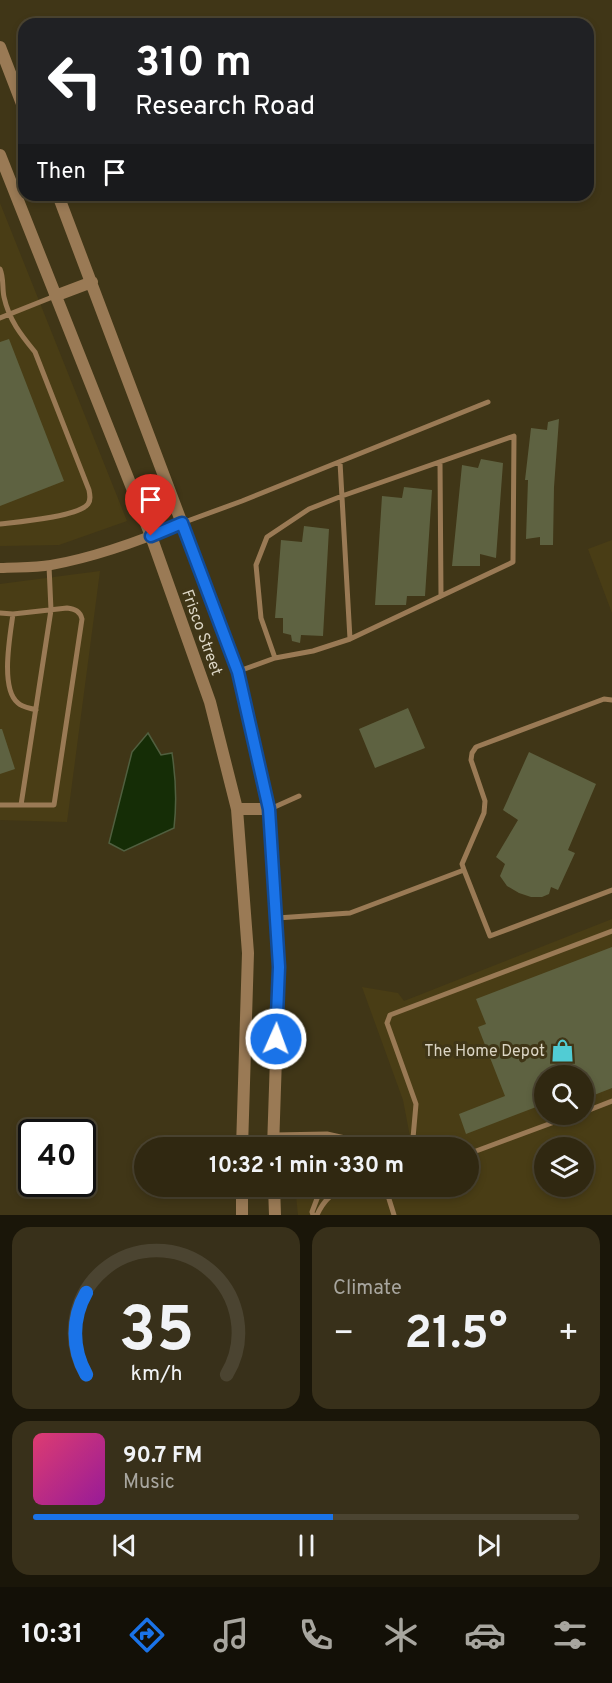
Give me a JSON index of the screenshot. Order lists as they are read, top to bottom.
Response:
{
  "streets": {
    "street": ["Frisco Street"]
  },
  "places": {
    "shop": ["The Home Depot"]
  },
  "page": {
    "turn": ["310 m", "Research Road"],
    "then": "Then",
    "limit": "40",
    "trip": "10:32 · 1 min · 330 m",
    "tile": "Climate",
    "heat": ["−", "21.5°", "+"],
    "song": ["90.7 FM", "Music"],
    "tabs": "10:31",
    "gauge": ["35", "km/h"]
  }
}
